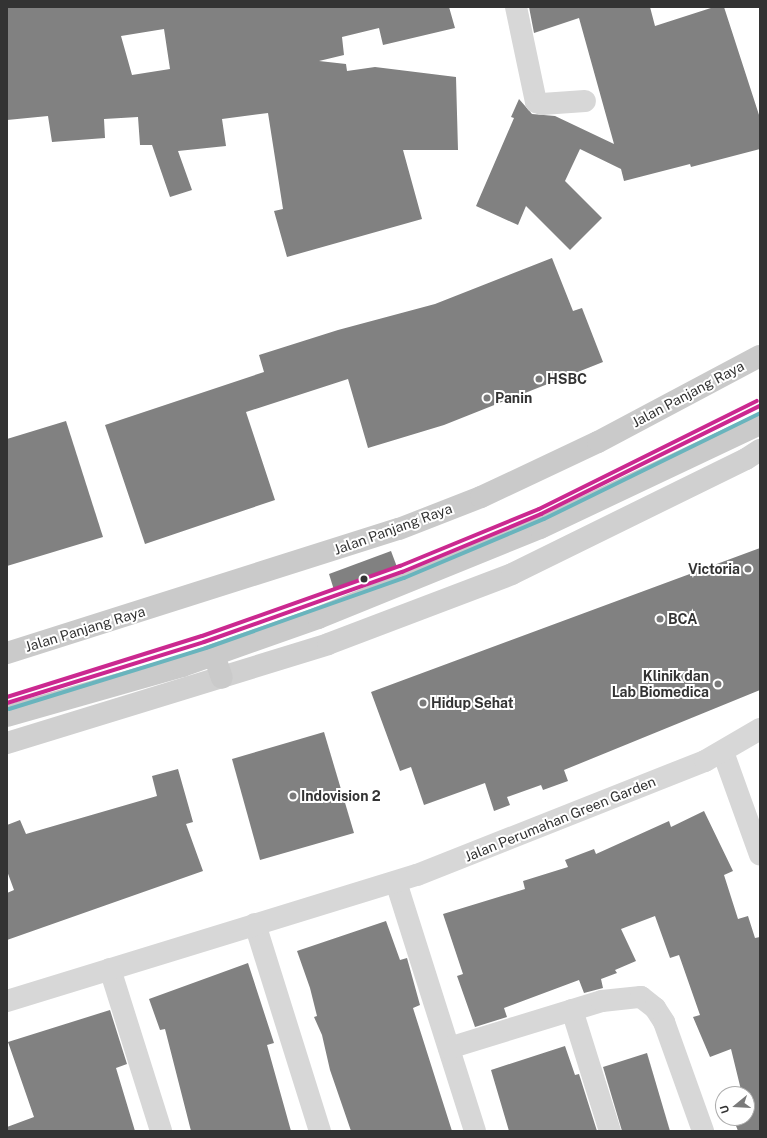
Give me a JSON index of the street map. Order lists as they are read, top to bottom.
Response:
{
  "streets": {
    "main road": ["Jalan Panjang Raya"],
    "street": ["Jalan Perumahan Green Garden"]
  },
  "places": [
    "HSBC",
    "Panin",
    "Victoria",
    "BCA",
    "Klinik dan Lab Biomedica",
    "Hidup Sehat",
    "Indovision 2"
  ],
  "north": "left"
}
